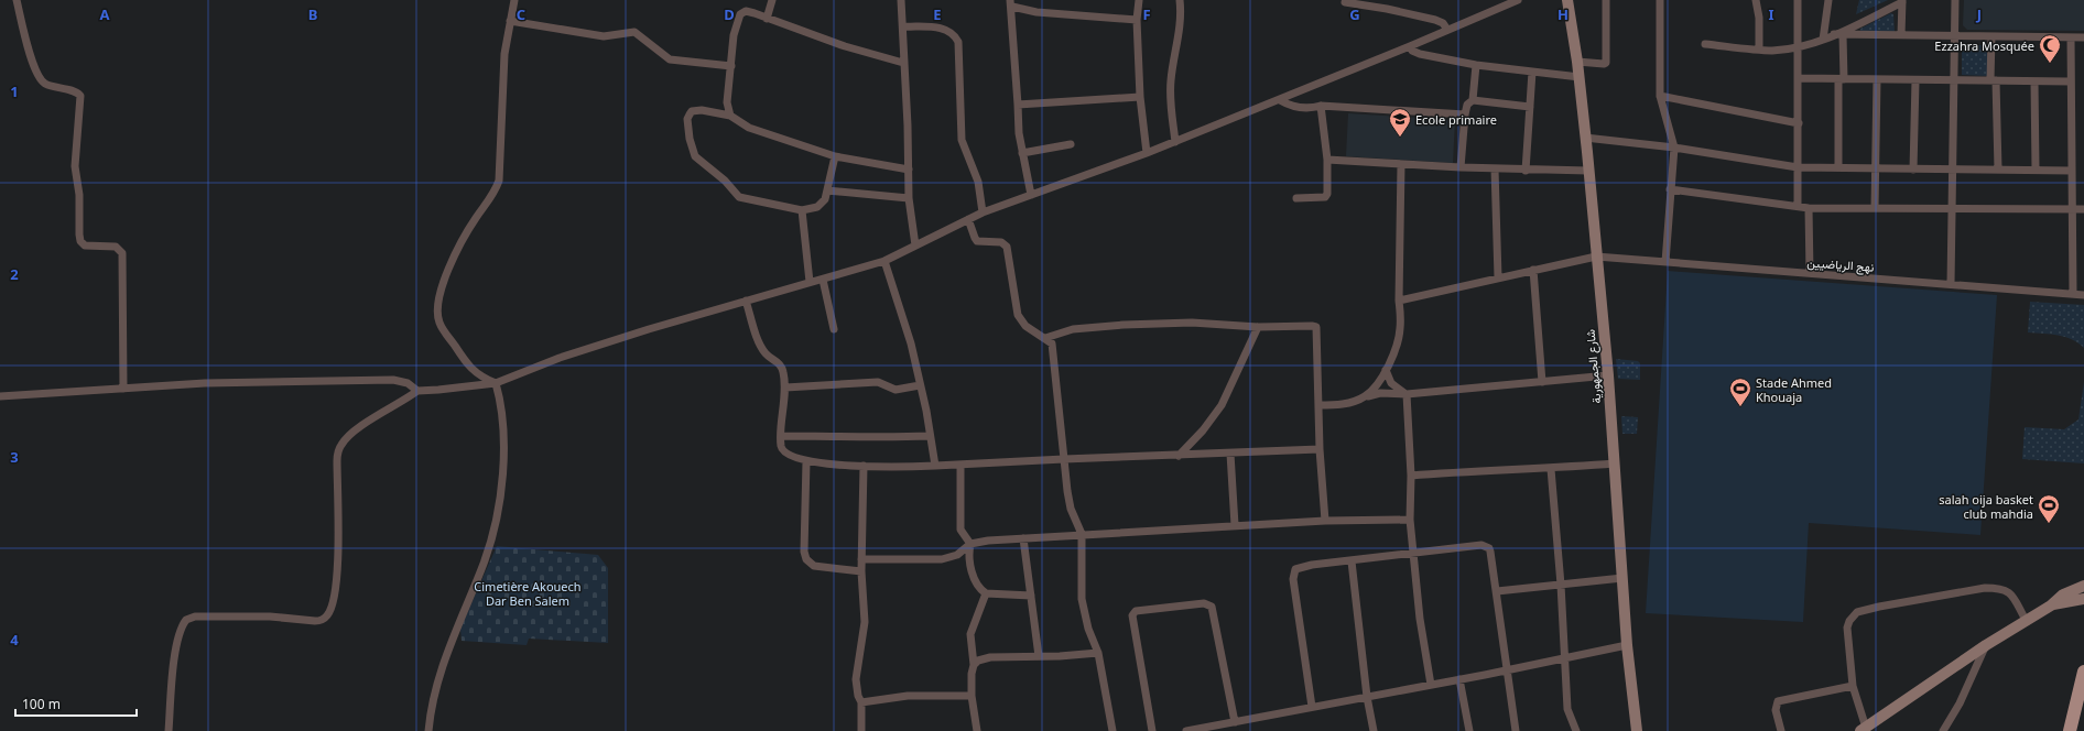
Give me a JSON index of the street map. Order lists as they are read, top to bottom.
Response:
{
  "streets": {
    "main road": ["شارع الجمهورية"],
    "street": ["نهج الرياضيين"]
  },
  "crossings": [
    ["نهج الرياضيين", "شارع الجمهورية"]
  ],
  "parks": ["Cimetière Akouech Dar Ben Salem"],
  "places": {
    "mosque": ["Ezzahra Mosquée"],
    "school or university": ["Ecole primaire"],
    "sports": ["Stade Ahmed Khouaja", "salah oija basket club mahdia"]
  },
  "scale_bar": "100 m",
  "grid": {
    "columns": [
      "A",
      "B",
      "C",
      "D",
      "E",
      "F",
      "G",
      "H",
      "I",
      "J"
    ],
    "rows": [
      "1",
      "2",
      "3",
      "4"
    ]
  }
}
